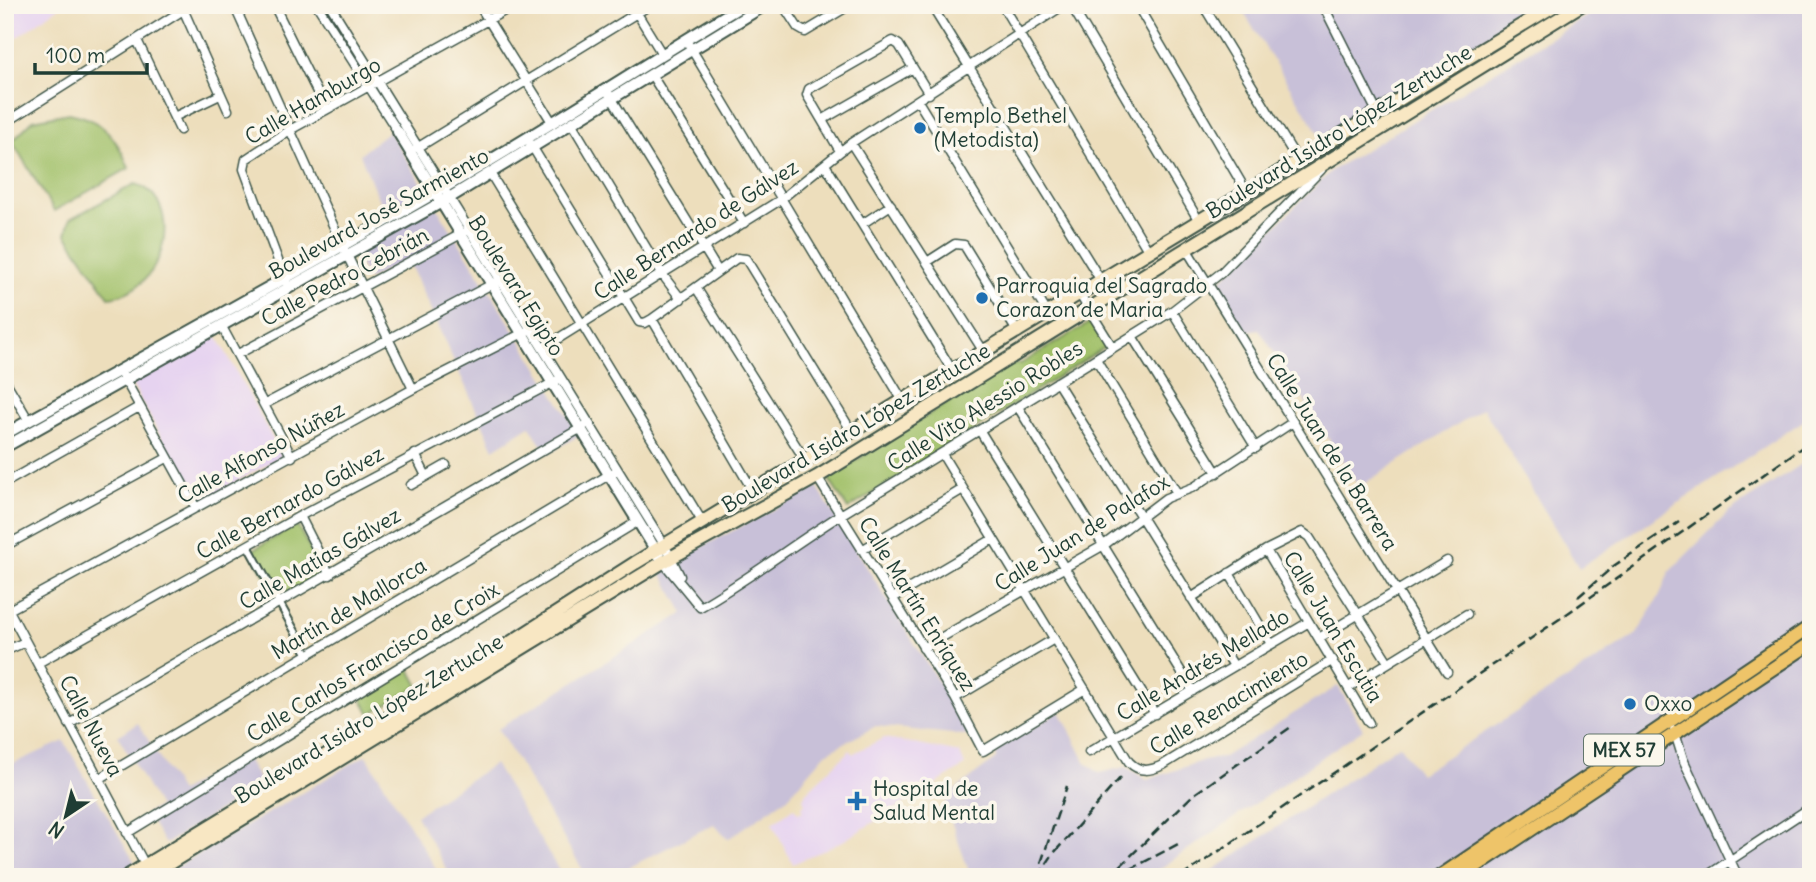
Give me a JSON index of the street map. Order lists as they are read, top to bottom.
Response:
{
  "streets": {
    "main road": ["Boulevard Isidro López Zertuche", "MEX 57"],
    "street": [
      "Calle Hamburgo",
      "Boulevard José Sarmiento",
      "Calle Bernardo de Gálvez",
      "Calle Pedro Cebrián",
      "Boulevard Egipto",
      "Calle Vito Alessio Robles",
      "Calle Juan de la Barrera",
      "Calle Alfonso Núñez",
      "Calle Bernardo Gálvez",
      "Calle Juan de Palafox",
      "Calle Matías Gálvez",
      "Calle Martín Enríquez",
      "Martín de Mallorca",
      "Calle Juan Escutia",
      "Calle Carlos Francisco de Croix",
      "Calle Andrés Mellado",
      "Calle Renacimiento",
      "Calle Nueva"
    ]
  },
  "crossings": [
    ["Calle Hamburgo", "Boulevard José Sarmiento"],
    ["Calle Hamburgo", "Boulevard Egipto"],
    ["Boulevard Isidro López Zertuche", "Boulevard Egipto"],
    ["Boulevard Isidro López Zertuche", "Calle Vito Alessio Robles"],
    ["Boulevard Isidro López Zertuche", "Calle Juan de la Barrera"],
    ["Boulevard Isidro López Zertuche", "Calle Martín Enríquez"],
    ["Boulevard Isidro López Zertuche", "Calle Nueva"],
    ["Boulevard José Sarmiento", "Boulevard Egipto"],
    ["Calle Bernardo de Gálvez", "Boulevard Egipto"],
    ["Calle Pedro Cebrián", "Boulevard Egipto"],
    ["Boulevard Egipto", "Calle Vito Alessio Robles"],
    ["Boulevard Egipto", "Calle Alfonso Núñez"],
    ["Boulevard Egipto", "Calle Bernardo Gálvez"],
    ["Boulevard Egipto", "Calle Matías Gálvez"],
    ["Boulevard Egipto", "Martín de Mallorca"],
    ["Boulevard Egipto", "Calle Carlos Francisco de Croix"],
    ["Calle Vito Alessio Robles", "Calle Juan de la Barrera"],
    ["Calle Vito Alessio Robles", "Calle Martín Enríquez"],
    ["Calle Juan de la Barrera", "Calle Juan de Palafox"],
    ["Calle Alfonso Núñez", "Calle Nueva"],
    ["Calle Bernardo Gálvez", "Calle Nueva"],
    ["Calle Juan de Palafox", "Calle Martín Enríquez"],
    ["Calle Matías Gálvez", "Calle Nueva"],
    ["Martín de Mallorca", "Calle Nueva"],
    ["Calle Juan Escutia", "Calle Andrés Mellado"],
    ["Calle Juan Escutia", "Calle Renacimiento"],
    ["Calle Carlos Francisco de Croix", "Calle Nueva"],
    ["Calle Andrés Mellado", "Calle Renacimiento"]
  ],
  "places": {
    "other": ["Templo Bethel (Metodista)", "Parroquia del Sagrado Corazon de Maria", "Oxxo"],
    "health": ["Hospital de Salud Mental"]
  },
  "scale_bar": "100 m",
  "north": "bottom left"
}
